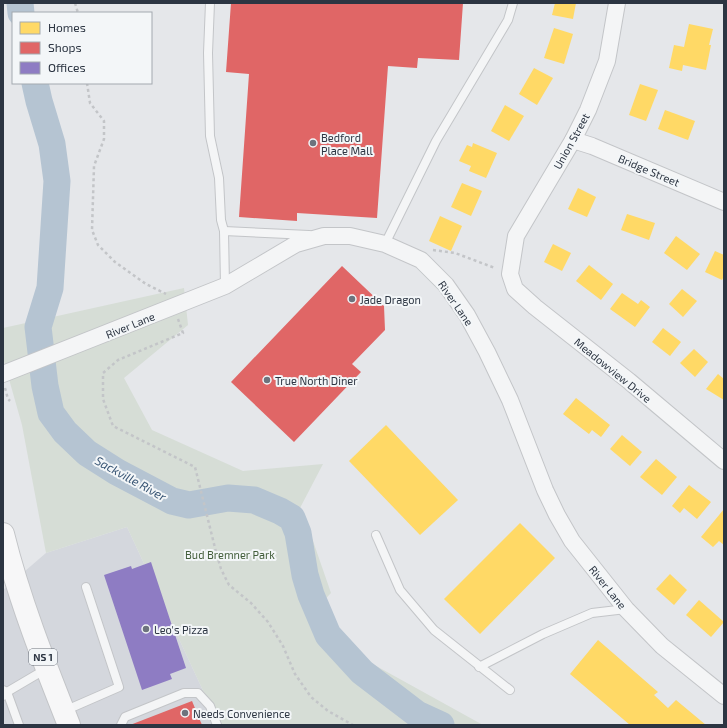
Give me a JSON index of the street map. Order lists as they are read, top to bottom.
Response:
{
  "streets": {
    "main road": ["NS 1"],
    "street": [
      "Union Street",
      "Bridge Street",
      "River Lane",
      "Meadowview Drive"
    ]
  },
  "crossings": [
    ["Union Street", "Bridge Street"],
    ["Union Street", "Meadowview Drive"]
  ],
  "water": ["Sackville River"],
  "parks": ["Bud Bremner Park"],
  "places": [
    "Bedford Place Mall",
    "Jade Dragon",
    "True North Diner",
    "Leo's Pizza",
    "Needs Convenience"
  ],
  "legend": ["Homes", "Shops", "Offices"]
}
